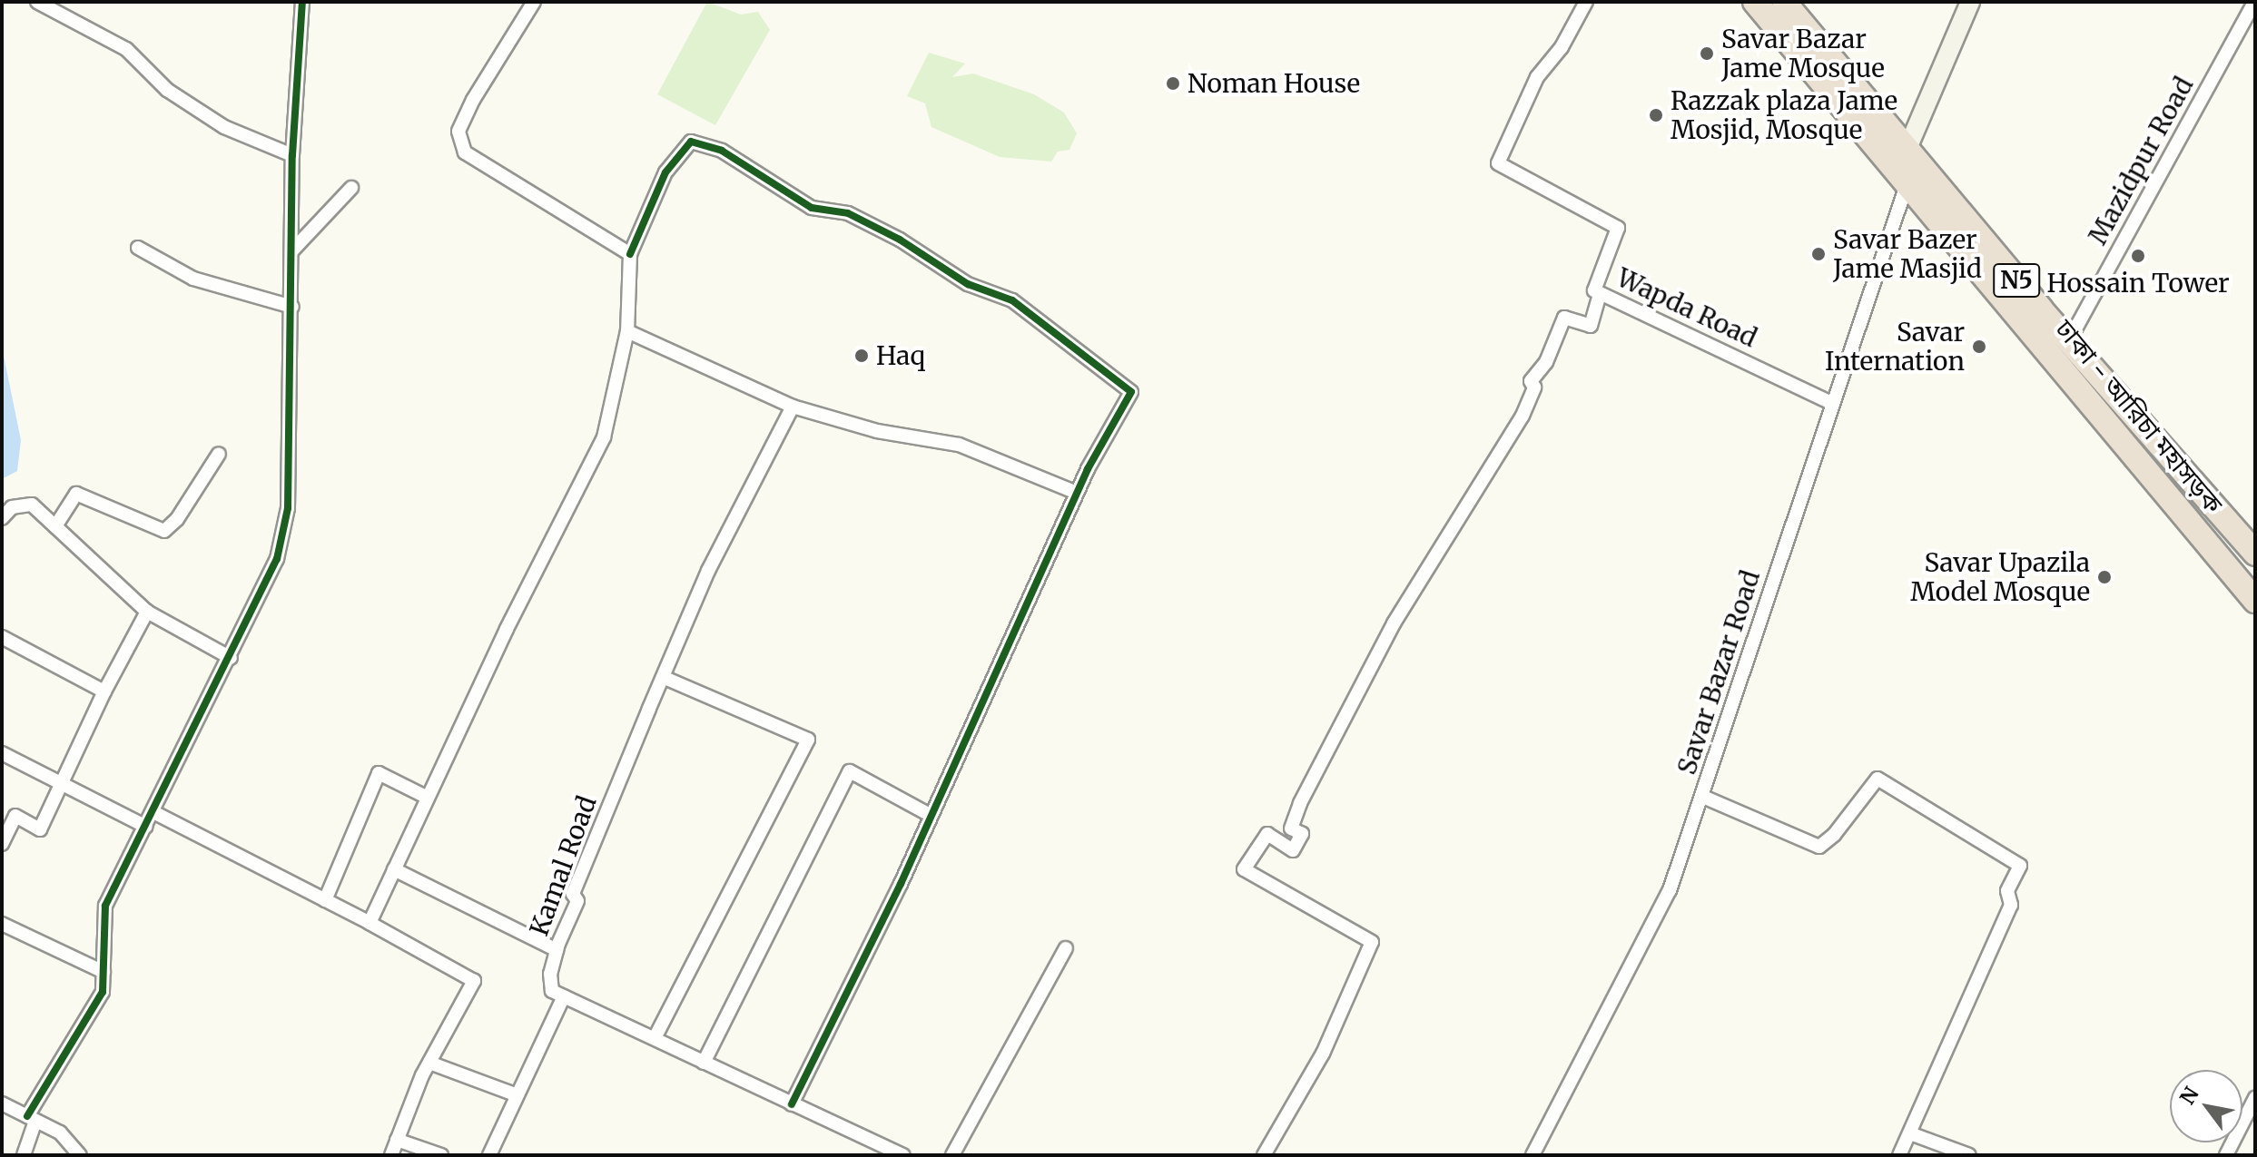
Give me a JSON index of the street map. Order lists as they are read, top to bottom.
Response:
{
  "streets": {
    "highway": ["N5", "ঢাকা - আরিচা মহাসড়ক"],
    "street": [
      "Mazidpur Road",
      "Wapda Road",
      "Savar Bazar Road",
      "Kamal Road"
    ]
  },
  "crossings": [
    ["Mazidpur Road", "ঢাকা - আরিচা মহাসড়ক"],
    ["Wapda Road", "Savar Bazar Road"],
    ["ঢাকা - আরিচা মহাসড়ক", "Savar Bazar Road"]
  ],
  "places": [
    "Savar Bazar Jame Mosque",
    "Noman House",
    "Razzak plaza Jame Mosjid, Mosque",
    "Savar Bazer Jame Masjid",
    "Hossain Tower",
    "Savar Internation",
    "Haq",
    "Savar Upazila Model Mosque"
  ],
  "north": "top left"
}
